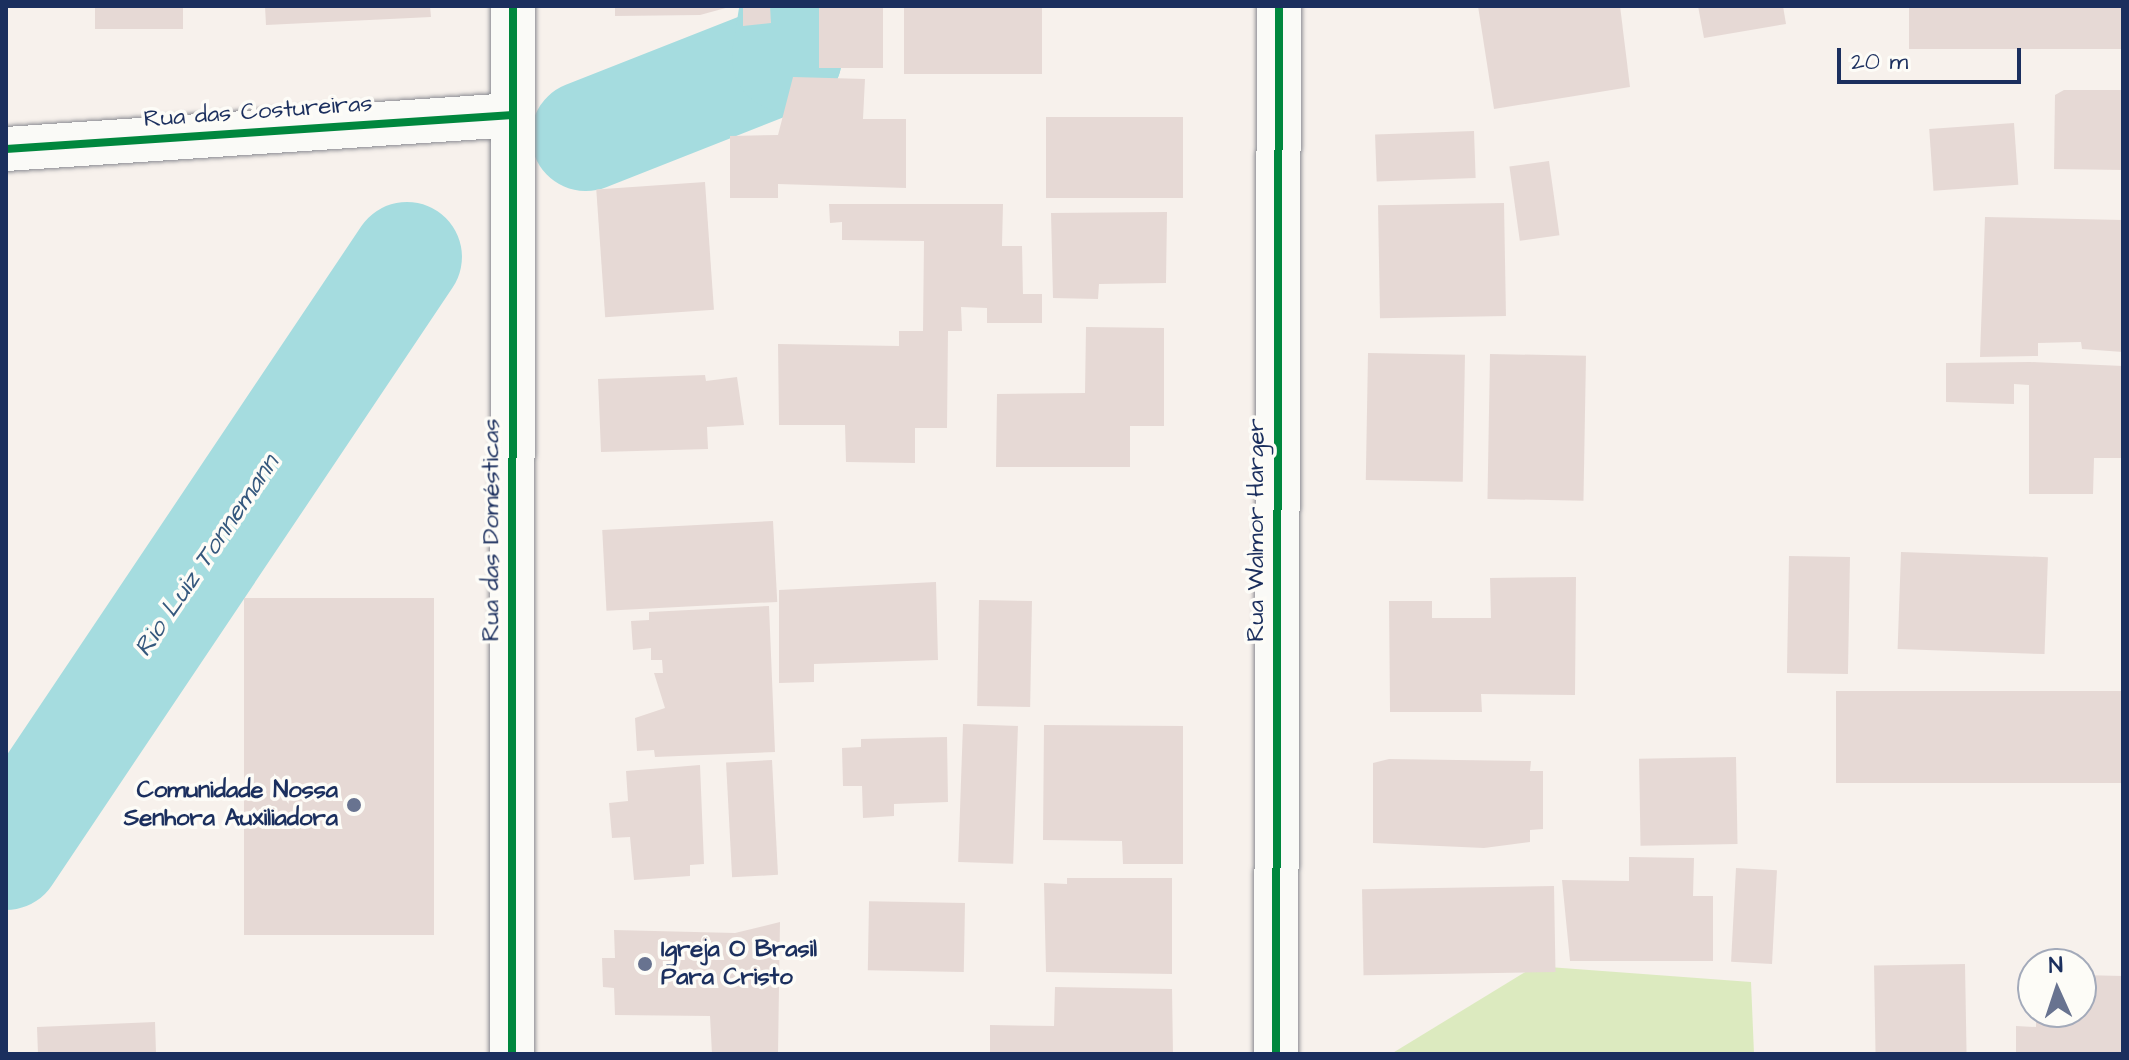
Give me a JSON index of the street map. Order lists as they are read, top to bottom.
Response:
{
  "streets": {
    "street": ["Rua das Costureiras", "Rua das Domésticas", "Rua Walmor Harger"]
  },
  "crossings": [
    ["Rua das Costureiras", "Rua das Domésticas"]
  ],
  "water": ["Rio Luiz Tonnemann"],
  "places": ["Comunidade Nossa Senhora Auxiliadora", "Igreja O Brasil Para Cristo"],
  "scale_bar": "20 m",
  "north": "top"
}
